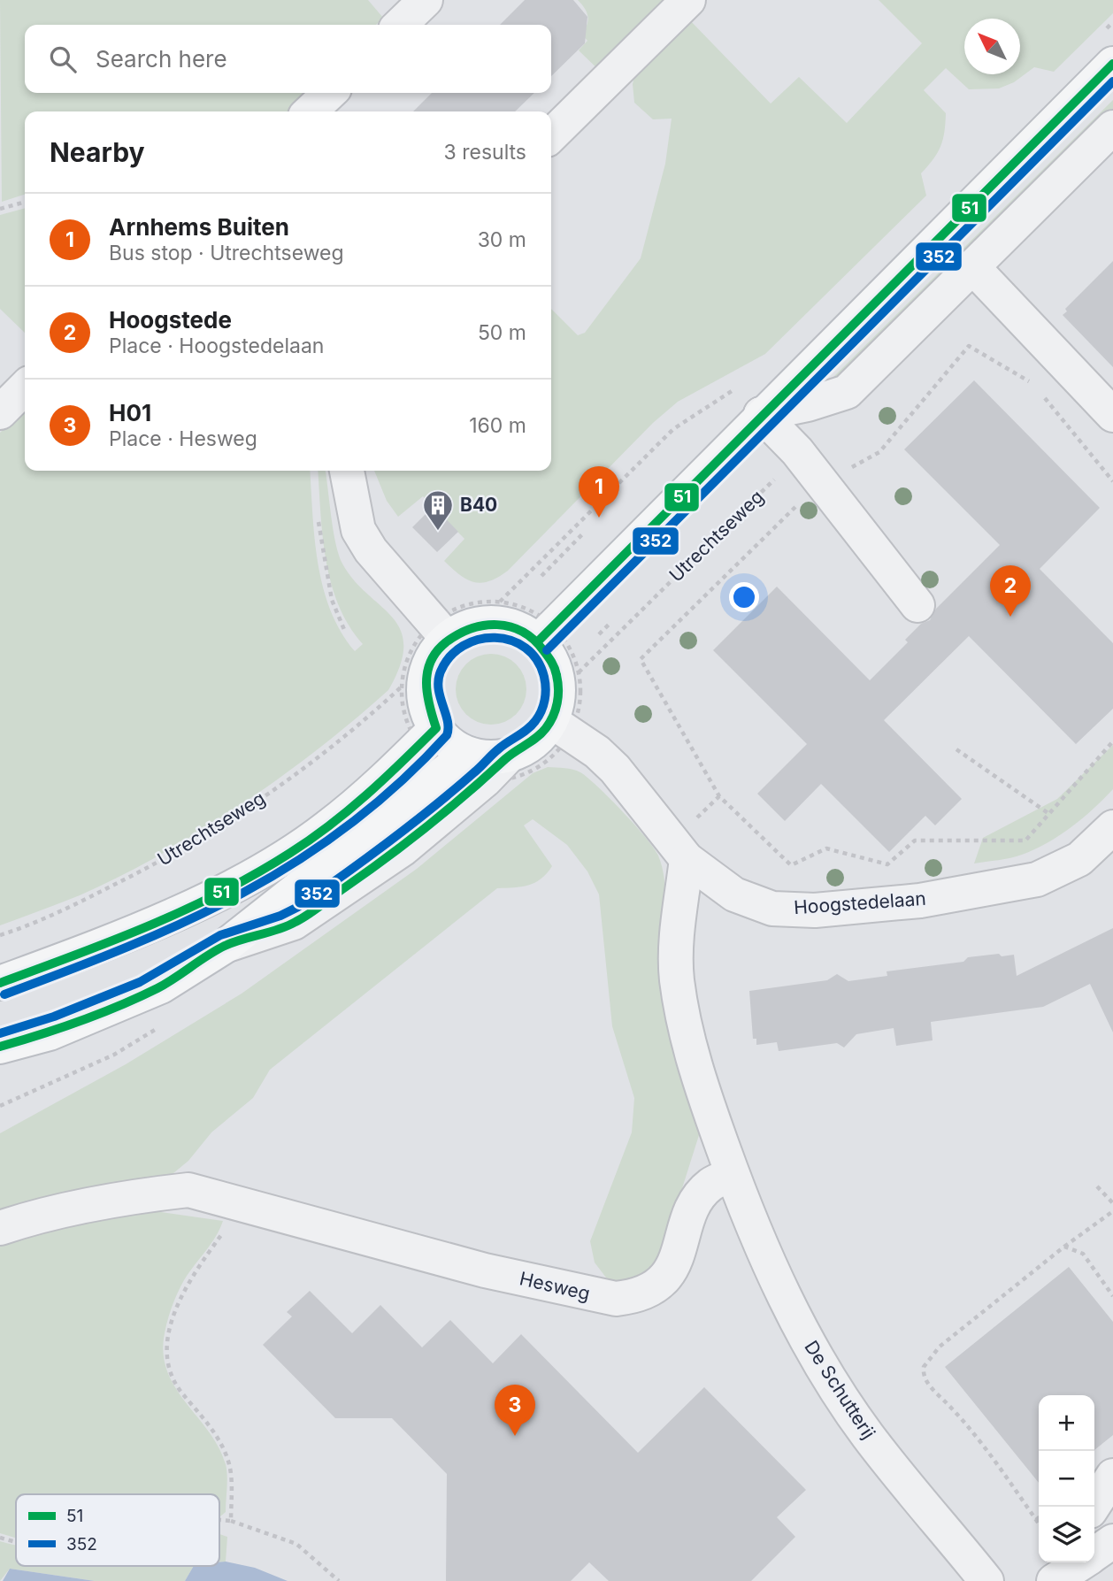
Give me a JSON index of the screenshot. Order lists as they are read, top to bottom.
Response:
{
  "streets": {
    "street": ["Hoogstedelaan", "Hesweg", "De Schutterij"],
    "path": ["Utrechtseweg"]
  },
  "crossings": [
    ["Utrechtseweg", "Hoogstedelaan"],
    ["Hesweg", "De Schutterij"]
  ],
  "places": {
    "building": ["B40"]
  },
  "lines": ["transit line 51", "transit line 352"],
  "legend": ["51", "352"],
  "north": "top left",
  "page": {
    "search": "Search here",
    "heading": ["Nearby", "3 results"],
    "list": [
      {
        "mark": "1",
        "name": "Arnhems Buiten",
        "note": "Bus stop · Utrechtseweg",
        "value": "30 m"
      },
      {
        "mark": "2",
        "name": "Hoogstede",
        "note": "Place · Hoogstedelaan",
        "value": "50 m"
      },
      {
        "mark": "3",
        "name": "H01",
        "note": "Place · Hesweg",
        "value": "160 m"
      }
    ],
    "pins": ["1", "2", "3"],
    "map_buttons": ["+", "−"]
  }
}
